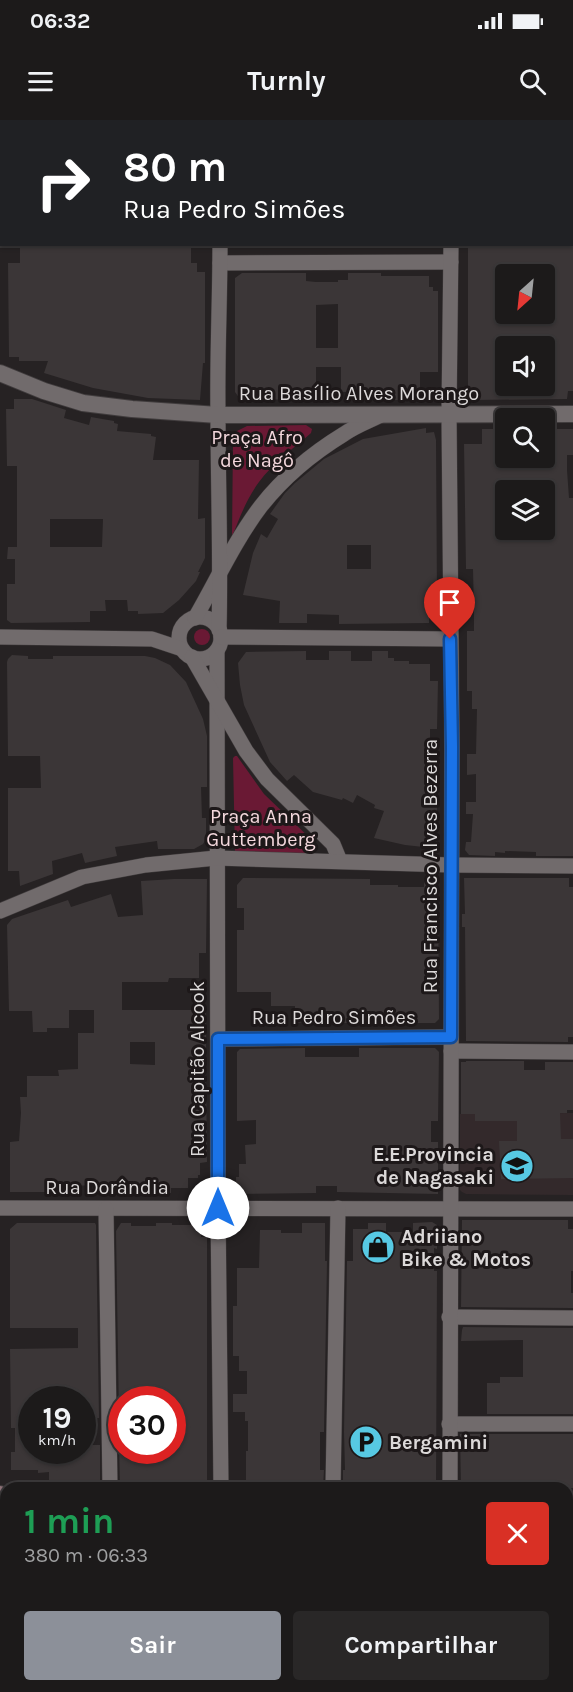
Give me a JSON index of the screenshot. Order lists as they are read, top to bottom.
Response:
{
  "streets": {
    "street": [
      "Rua Basílio Alves Morango",
      "Rua Francisco Alves Bezerra",
      "Rua Pedro Simões",
      "Rua Capitão Alcook",
      "Rua Dorândia"
    ]
  },
  "crossings": [
    ["Rua Basílio Alves Morango", "Rua Francisco Alves Bezerra"],
    ["Rua Francisco Alves Bezerra", "Rua Pedro Simões"],
    ["Rua Francisco Alves Bezerra", "Rua Dorândia"],
    ["Rua Pedro Simões", "Rua Capitão Alcook"],
    ["Rua Capitão Alcook", "Rua Dorândia"]
  ],
  "parks": ["Praça Afro de Nagô", "Praça Anna Guttemberg"],
  "places": {
    "school or university": ["E.E.Provincia de Nagasaki"],
    "shop": ["Adriiano Bike & Motos"],
    "parking": ["Bergamini"]
  },
  "north": "bottom left",
  "page": {
    "status": "06:32",
    "header": "Turnly",
    "turn": ["80 m", "Rua Pedro Simões"],
    "speed": "19 km/h",
    "limit": "30",
    "heading": ["1 min", "380 m · 06:33"],
    "buttons": ["Sair", "Compartilhar"]
  }
}
